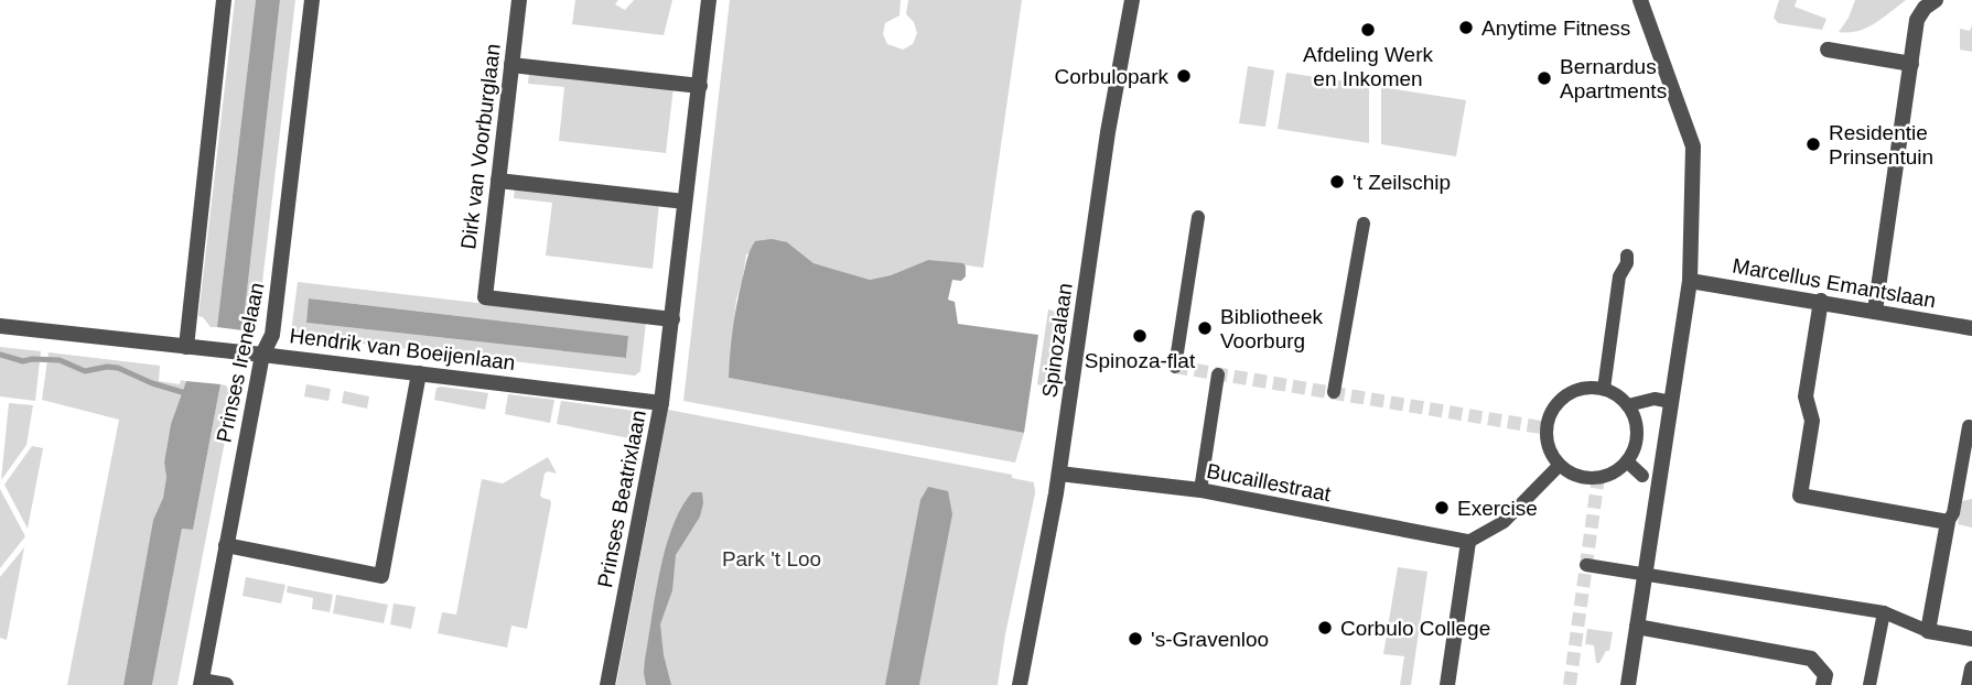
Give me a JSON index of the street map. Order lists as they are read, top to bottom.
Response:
{
  "streets": {
    "street": [
      "Dirk van Voorburglaan",
      "Marcellus Emantslaan",
      "Spinozalaan",
      "Hendrik van Boeijenlaan",
      "Prinses Irenelaan",
      "Bucaillestraat",
      "Prinses Beatrixlaan"
    ]
  },
  "crossings": [
    ["Dirk van Voorburglaan", "Prinses Beatrixlaan"],
    ["Spinozalaan", "Bucaillestraat"],
    ["Hendrik van Boeijenlaan", "Prinses Irenelaan"],
    ["Hendrik van Boeijenlaan", "Prinses Beatrixlaan"]
  ],
  "parks": ["Park 't Loo"],
  "places": [
    "Anytime Fitness",
    "Afdeling Werk en Inkomen",
    "Corbulopark",
    "Bernardus Apartments",
    "Residentie Prinsentuin",
    "'t Zeilschip",
    "Bibliotheek Voorburg",
    "Spinoza-flat",
    "Exercise",
    "Corbulo College",
    "'s-Gravenloo"
  ]
}
